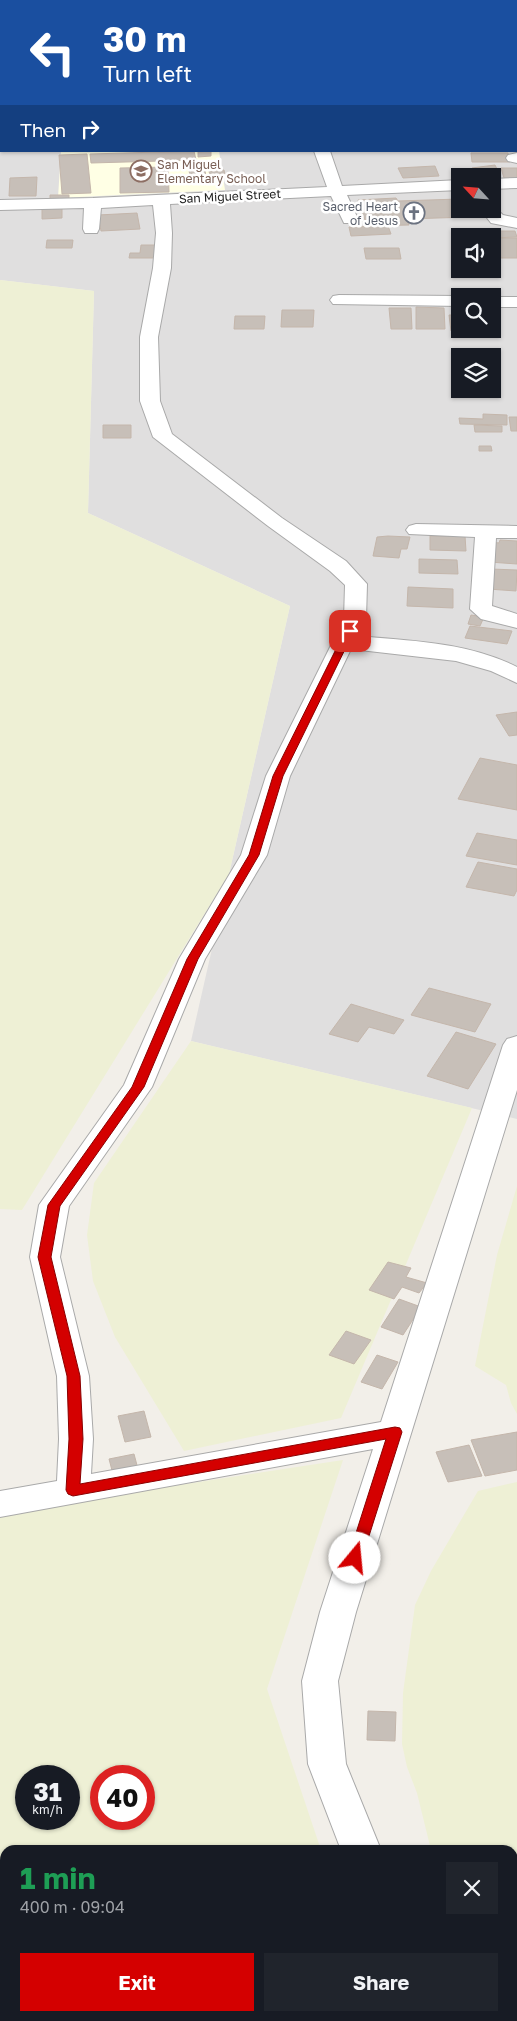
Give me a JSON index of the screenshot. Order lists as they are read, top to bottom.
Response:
{
  "streets": {
    "street": ["San Miguel Street"]
  },
  "places": {
    "school or university": ["San Miguel Elementary School"],
    "church": ["Sacred Heart of Jesus"]
  },
  "north": "top left",
  "page": {
    "turn": ["30 m", "Turn left"],
    "then": "Then",
    "speed": "31 km/h",
    "limit": "40",
    "heading": ["1 min", "400 m · 09:04"],
    "buttons": ["Exit", "Share"]
  }
}
